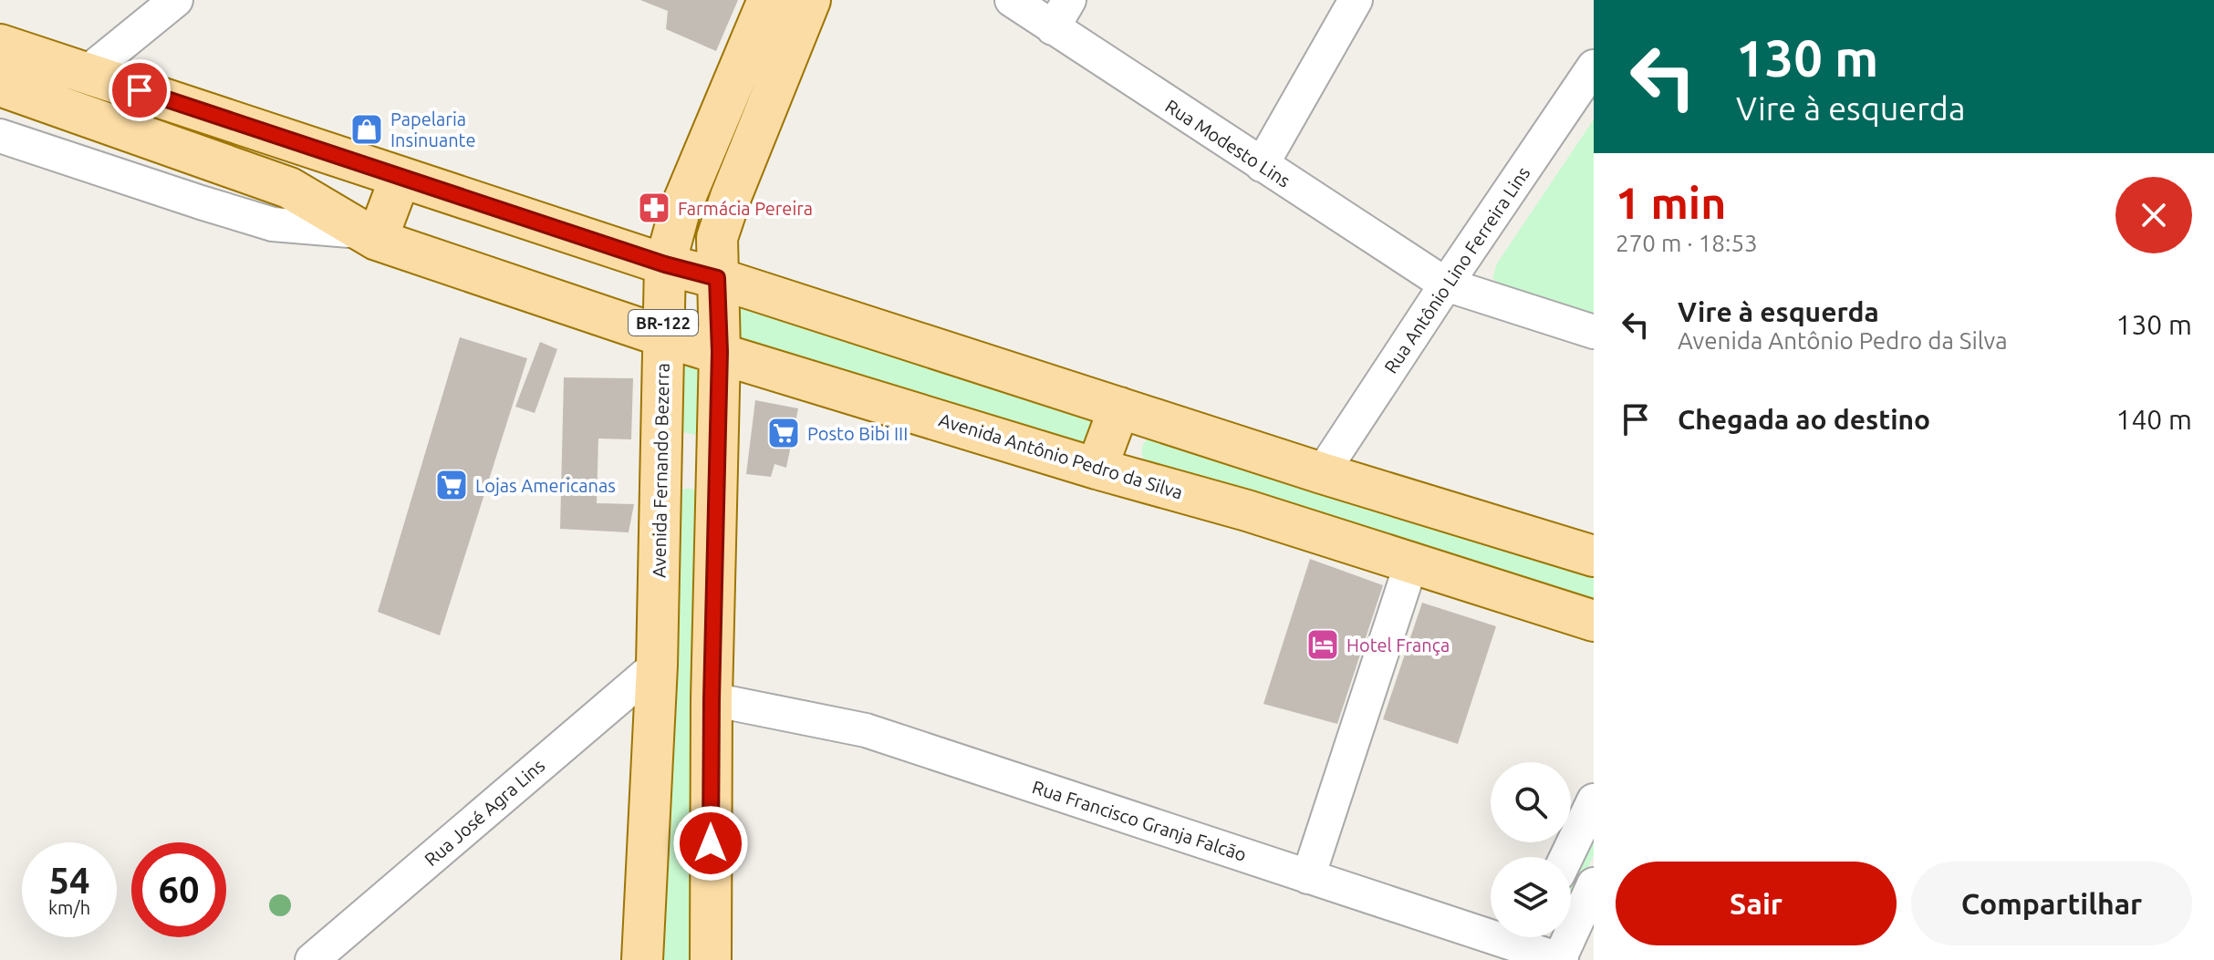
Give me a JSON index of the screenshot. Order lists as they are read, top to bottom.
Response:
{
  "streets": {
    "main road": ["BR-122", "Avenida Antônio Pedro da Silva", "Avenida Fernando Bezerra"],
    "street": [
      "Rua Modesto Lins",
      "Rua Antônio Lino Ferreira Lins",
      "Rua José Agra Lins",
      "Rua Francisco Granja Falcão"
    ]
  },
  "crossings": [
    ["Rua Modesto Lins", "Rua Antônio Lino Ferreira Lins"],
    ["BR-122", "Avenida Antônio Pedro da Silva"],
    ["BR-122", "Rua Francisco Granja Falcão"],
    ["Avenida Antônio Pedro da Silva", "Avenida Fernando Bezerra"],
    ["Avenida Fernando Bezerra", "Rua José Agra Lins"]
  ],
  "places": {
    "shop": ["Papelaria Insinuante"],
    "pharmacy": ["Farmácia Pereira"],
    "supermarket": ["Posto Bibi III", "Lojas Americanas"],
    "hotel": ["Hotel França"]
  },
  "page": {
    "turn": ["130 m", "Vire à esquerda"],
    "heading": ["1 min", "270 m · 18:53"],
    "list": [
      {
        "name": "Vire à esquerda",
        "note": "Avenida Antônio Pedro da Silva",
        "value": "130 m"
      },
      {
        "name": "Chegada ao destino",
        "value": "140 m"
      }
    ],
    "speed": "54 km/h",
    "limit": "60",
    "buttons": ["Sair", "Compartilhar"]
  }
}
